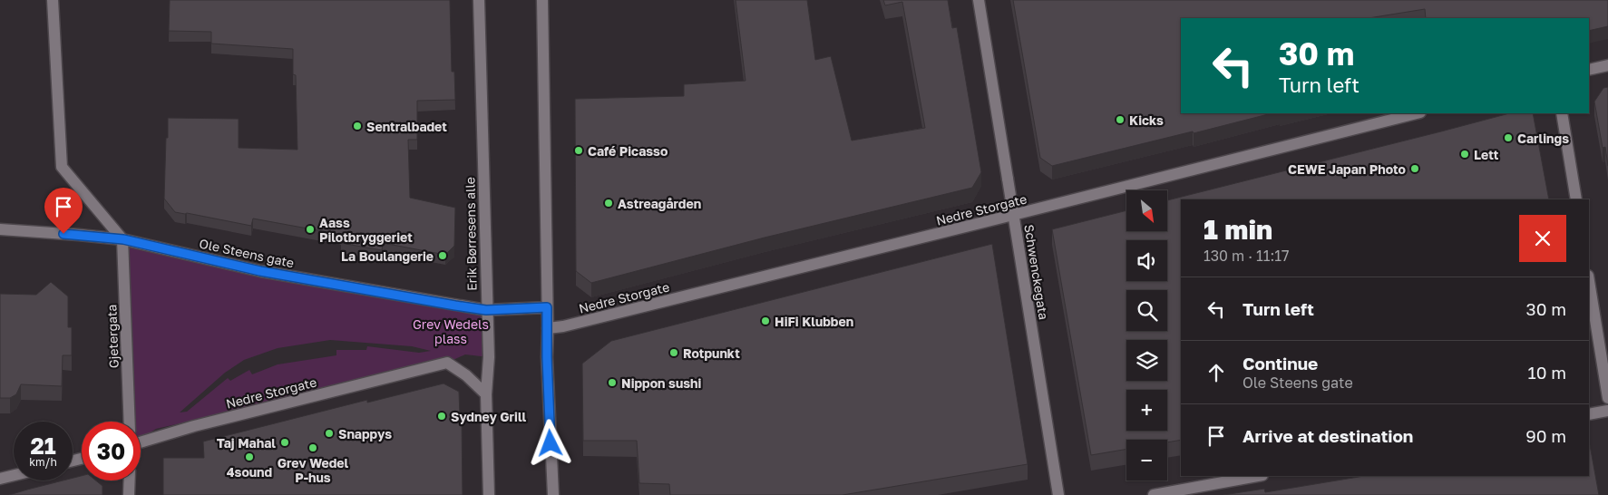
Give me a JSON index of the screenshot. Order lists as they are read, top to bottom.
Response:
{
  "streets": {
    "street": [
      "Nedre Storgate",
      "Erik Børresens alle",
      "Ole Steens gate",
      "Schwenckegata",
      "Gjetergata"
    ]
  },
  "crossings": [
    ["Nedre Storgate", "Erik Børresens alle"],
    ["Nedre Storgate", "Schwenckegata"],
    ["Erik Børresens alle", "Ole Steens gate"],
    ["Ole Steens gate", "Gjetergata"]
  ],
  "parks": ["Grev Wedels plass"],
  "places": [
    "Kicks",
    "Sentralbadet",
    "Carlings",
    "Café Picasso",
    "Lett",
    "CEWE Japan Photo",
    "Astreagården",
    "Aass Pilotbryggeriet",
    "La Boulangerie",
    "HiFi Klubben",
    "Rotpunkt",
    "Nippon sushi",
    "Sydney Grill",
    "Snappys",
    "Taj Mahal",
    "Grev Wedel P-hus",
    "4sound"
  ],
  "north": "bottom right",
  "page": {
    "turn": ["30 m", "Turn left"],
    "map_buttons": ["+", "−"],
    "heading": ["1 min", "130 m · 11:17"],
    "list": [
      {
        "name": "Turn left",
        "value": "30 m"
      },
      {
        "name": "Continue",
        "note": "Ole Steens gate",
        "value": "10 m"
      },
      {
        "name": "Arrive at destination",
        "value": "90 m"
      }
    ],
    "speed": "21 km/h",
    "limit": "30"
  }
}
